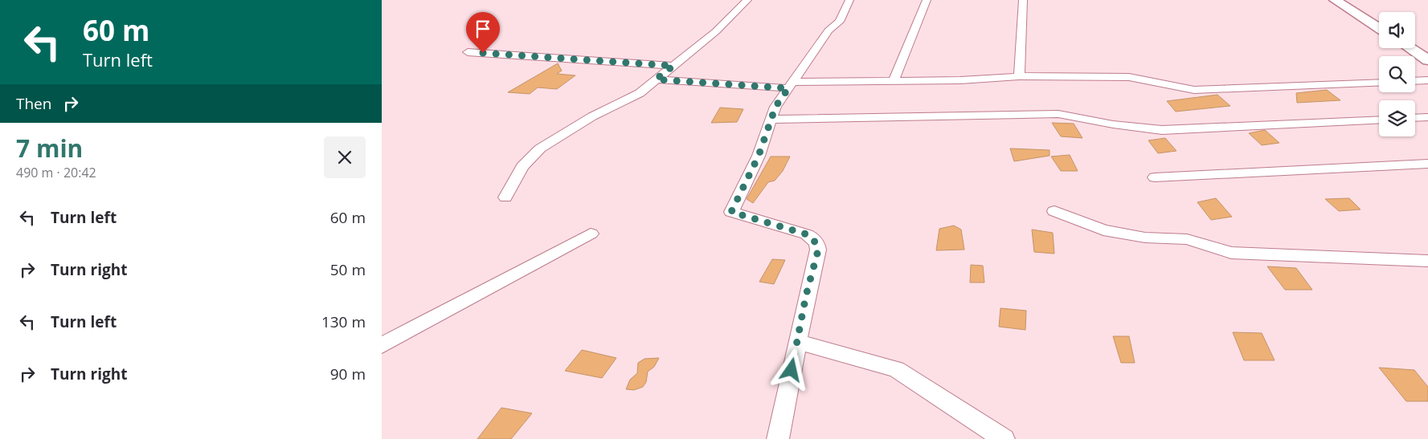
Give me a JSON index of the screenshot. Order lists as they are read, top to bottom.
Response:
{
  "page": {
    "turn": ["60 m", "Turn left"],
    "then": "Then",
    "heading": ["7 min", "490 m · 20:42"],
    "list": [
      {
        "name": "Turn left",
        "value": "60 m"
      },
      {
        "name": "Turn right",
        "value": "50 m"
      },
      {
        "name": "Turn left",
        "value": "130 m"
      },
      {
        "name": "Turn right",
        "value": "90 m"
      }
    ]
  }
}
